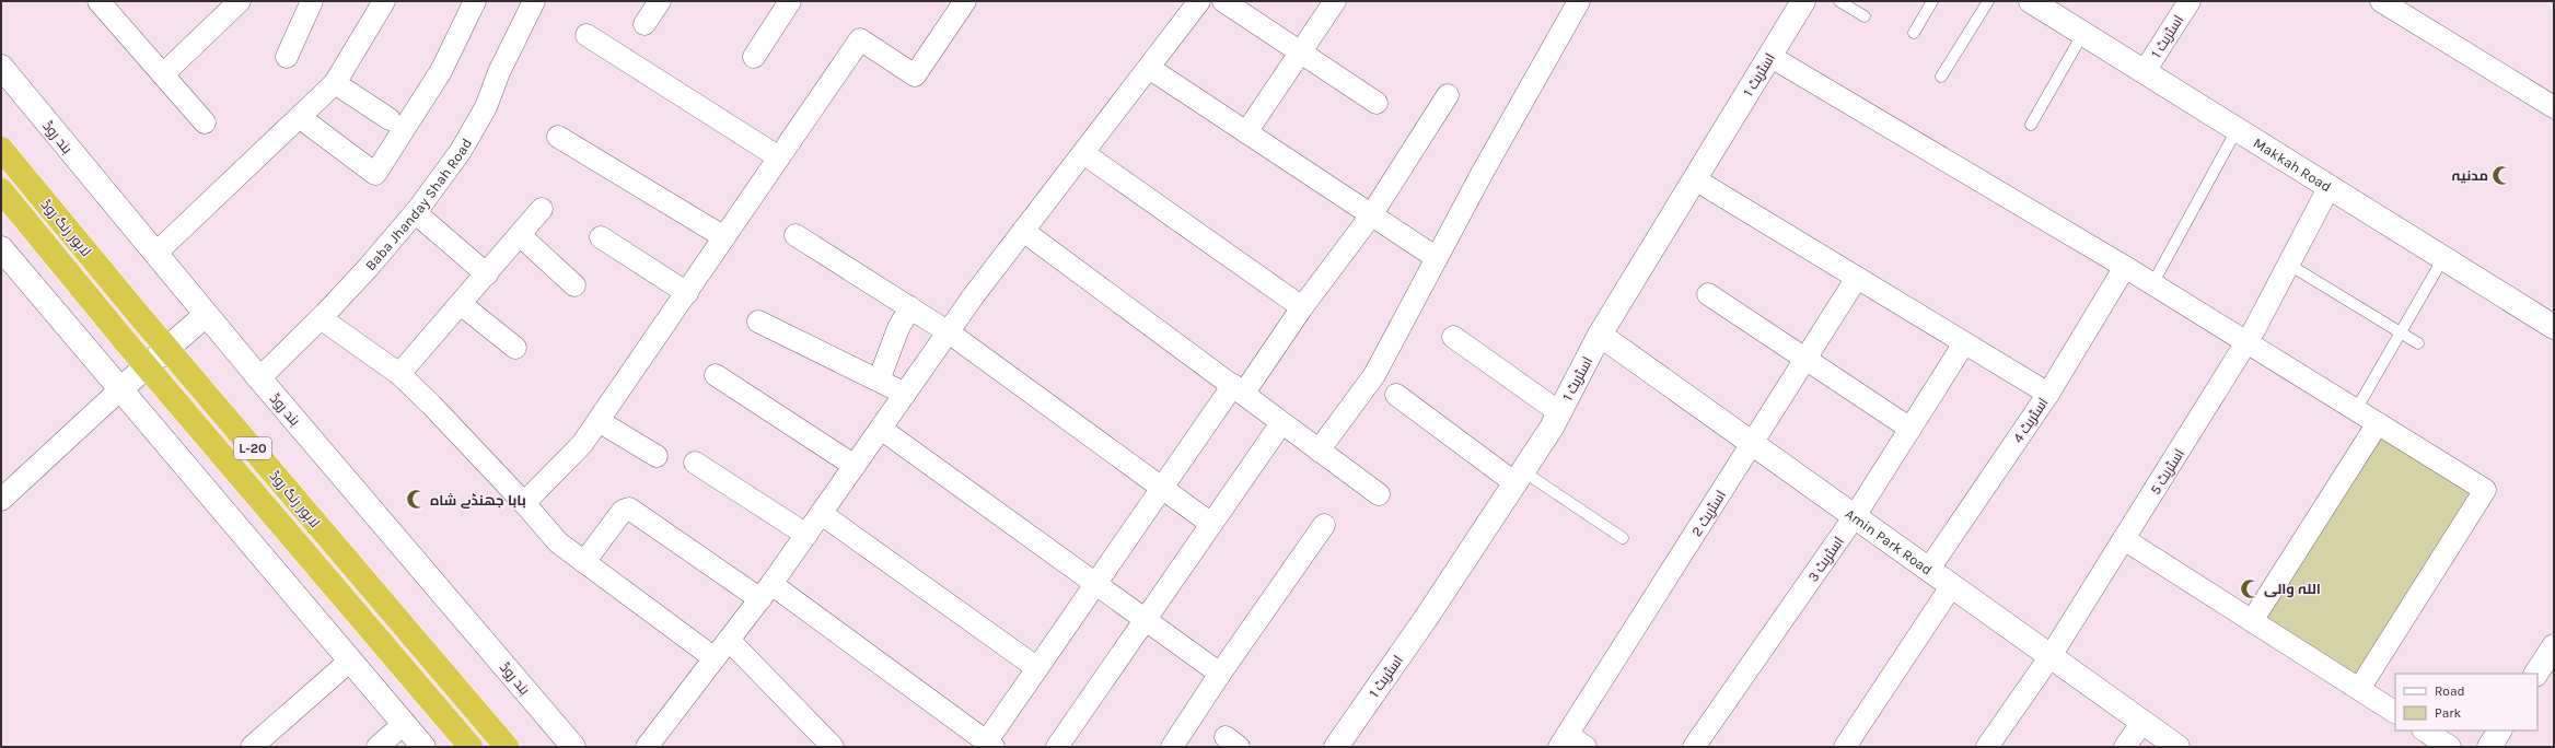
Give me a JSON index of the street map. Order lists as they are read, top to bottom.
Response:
{
  "streets": {
    "highway": ["لاہور رنگ روڈ", "L-20"],
    "street": [
      "اسٹریٹ 1",
      "بند روڈ",
      "Makkah Road",
      "Baba Jhanday Shah Road",
      "اسٹریٹ 4",
      "اسٹریٹ 5",
      "اسٹریٹ 2",
      "Amin Park Road",
      "اسٹریٹ 3"
    ]
  },
  "crossings": [
    ["اسٹریٹ 1", "Makkah Road"],
    ["اسٹریٹ 1", "Amin Park Road"],
    ["بند روڈ", "Baba Jhanday Shah Road"],
    ["Makkah Road", "اسٹریٹ 5"],
    ["اسٹریٹ 4", "Amin Park Road"],
    ["اسٹریٹ 5", "Amin Park Road"],
    ["اسٹریٹ 2", "Amin Park Road"],
    ["Amin Park Road", "اسٹریٹ 3"]
  ],
  "places": {
    "mosque": ["مدنیہ", "بابا جھنڈے شاہ", "اللہ والی"]
  },
  "legend": ["Road", "Park"]
}
